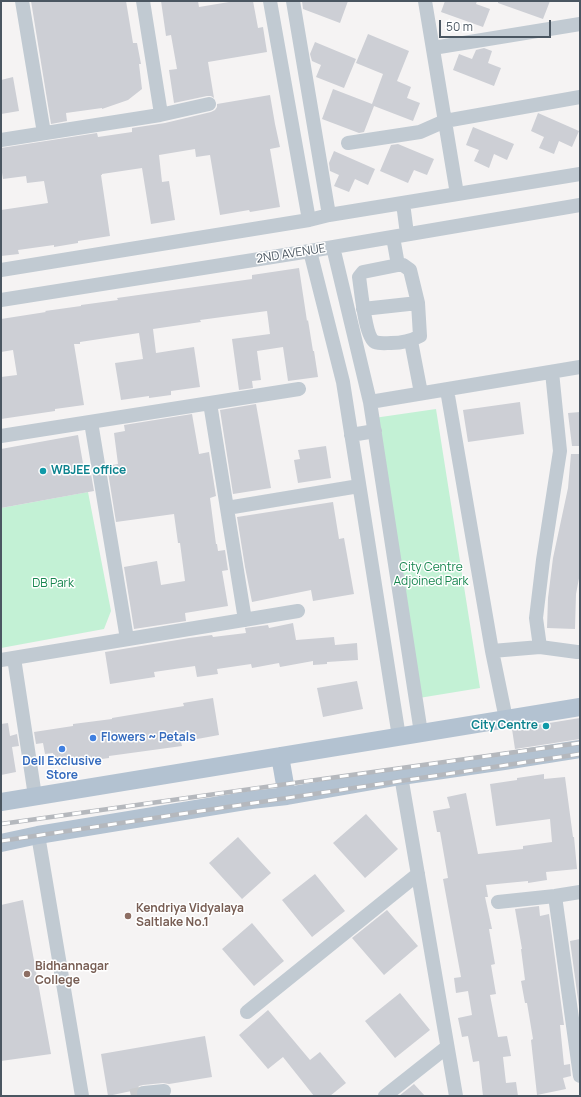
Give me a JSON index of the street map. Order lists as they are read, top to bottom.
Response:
{
  "streets": {
    "street": ["2ND AVENUE"]
  },
  "parks": ["City Centre Adjoined Park", "DB Park"],
  "places": [
    "WBJEE office",
    "City Centre",
    "Flowers ~ Petals",
    "Dell Exclusive Store",
    "Kendriya Vidyalaya Saltlake No.1",
    "Bidhannagar College"
  ],
  "scale_bar": "50 m"
}
